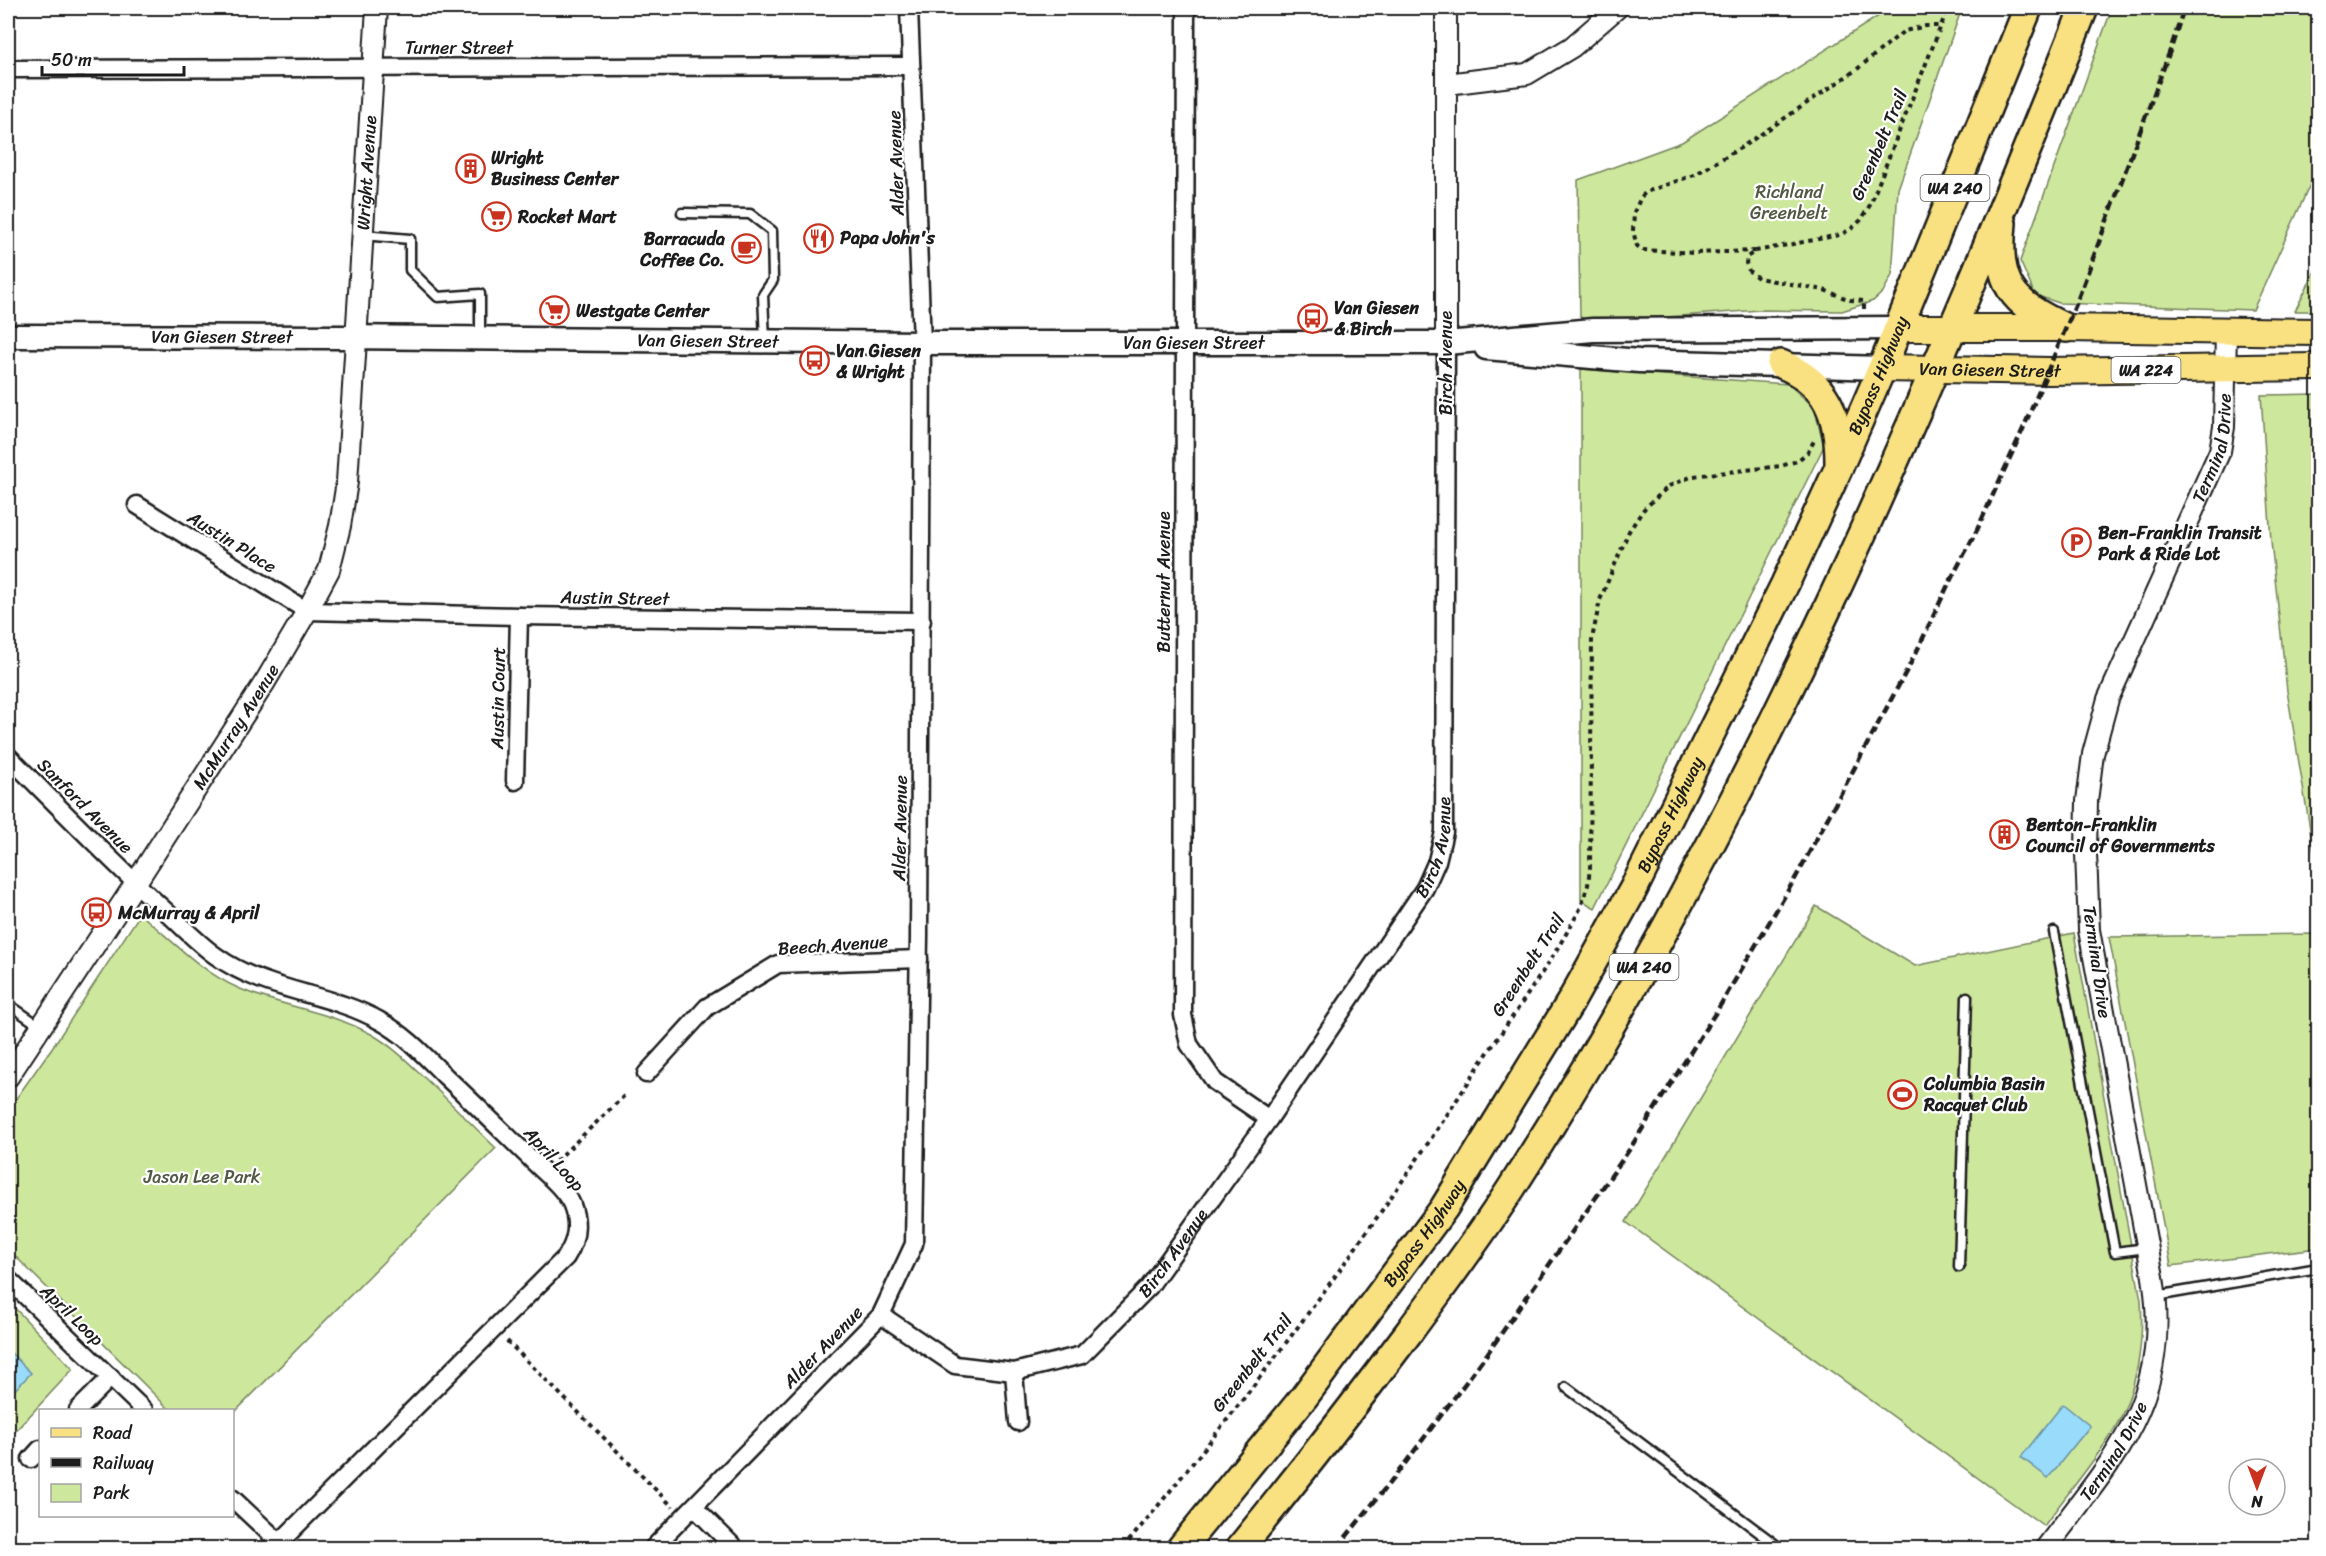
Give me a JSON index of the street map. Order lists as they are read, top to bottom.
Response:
{
  "streets": {
    "highway": ["WA 240", "Bypass Highway"],
    "main road": ["Van Giesen Street", "WA 224"],
    "street": [
      "Turner Street",
      "Alder Avenue",
      "Wright Avenue",
      "Birch Avenue",
      "Terminal Drive",
      "Austin Place",
      "Butternut Avenue",
      "Austin Street",
      "Austin Court",
      "McMurray Avenue",
      "Sanford Avenue",
      "Beech Avenue",
      "April Loop"
    ],
    "path": ["Greenbelt Trail"]
  },
  "crossings": [
    ["Turner Street", "Alder Avenue"],
    ["Turner Street", "Wright Avenue"],
    ["Alder Avenue", "Van Giesen Street"],
    ["Alder Avenue", "Birch Avenue"],
    ["Alder Avenue", "Austin Street"],
    ["Alder Avenue", "Beech Avenue"],
    ["Wright Avenue", "Van Giesen Street"],
    ["Wright Avenue", "McMurray Avenue"],
    ["WA 240", "Van Giesen Street"],
    ["Van Giesen Street", "Birch Avenue"],
    ["Van Giesen Street", "Bypass Highway"],
    ["Van Giesen Street", "Terminal Drive"],
    ["Van Giesen Street", "Butternut Avenue"],
    ["Van Giesen Street", "McMurray Avenue"],
    ["Birch Avenue", "Butternut Avenue"],
    ["Austin Place", "Austin Street"],
    ["Austin Place", "McMurray Avenue"],
    ["Austin Street", "Austin Court"],
    ["Austin Street", "McMurray Avenue"],
    ["McMurray Avenue", "Sanford Avenue"],
    ["McMurray Avenue", "April Loop"],
    ["Sanford Avenue", "April Loop"]
  ],
  "parks": ["Richland Greenbelt", "Jason Lee Park"],
  "places": {
    "building": ["Wright Business Center", "Benton-Franklin Council of Governments"],
    "supermarket": ["Rocket Mart", "Westgate Center"],
    "restaurant": ["Papa John's"],
    "cafe": ["Barracuda Coffee Co."],
    "bus stop": ["Van Giesen & Birch", "Van Giesen & Wright", "McMurray & April"],
    "parking": ["Ben-Franklin Transit Park & Ride Lot"],
    "sports": ["Columbia Basin Racquet Club"]
  },
  "legend": ["Road", "Railway", "Park"],
  "scale_bar": "50 m",
  "north": "bottom"
}
